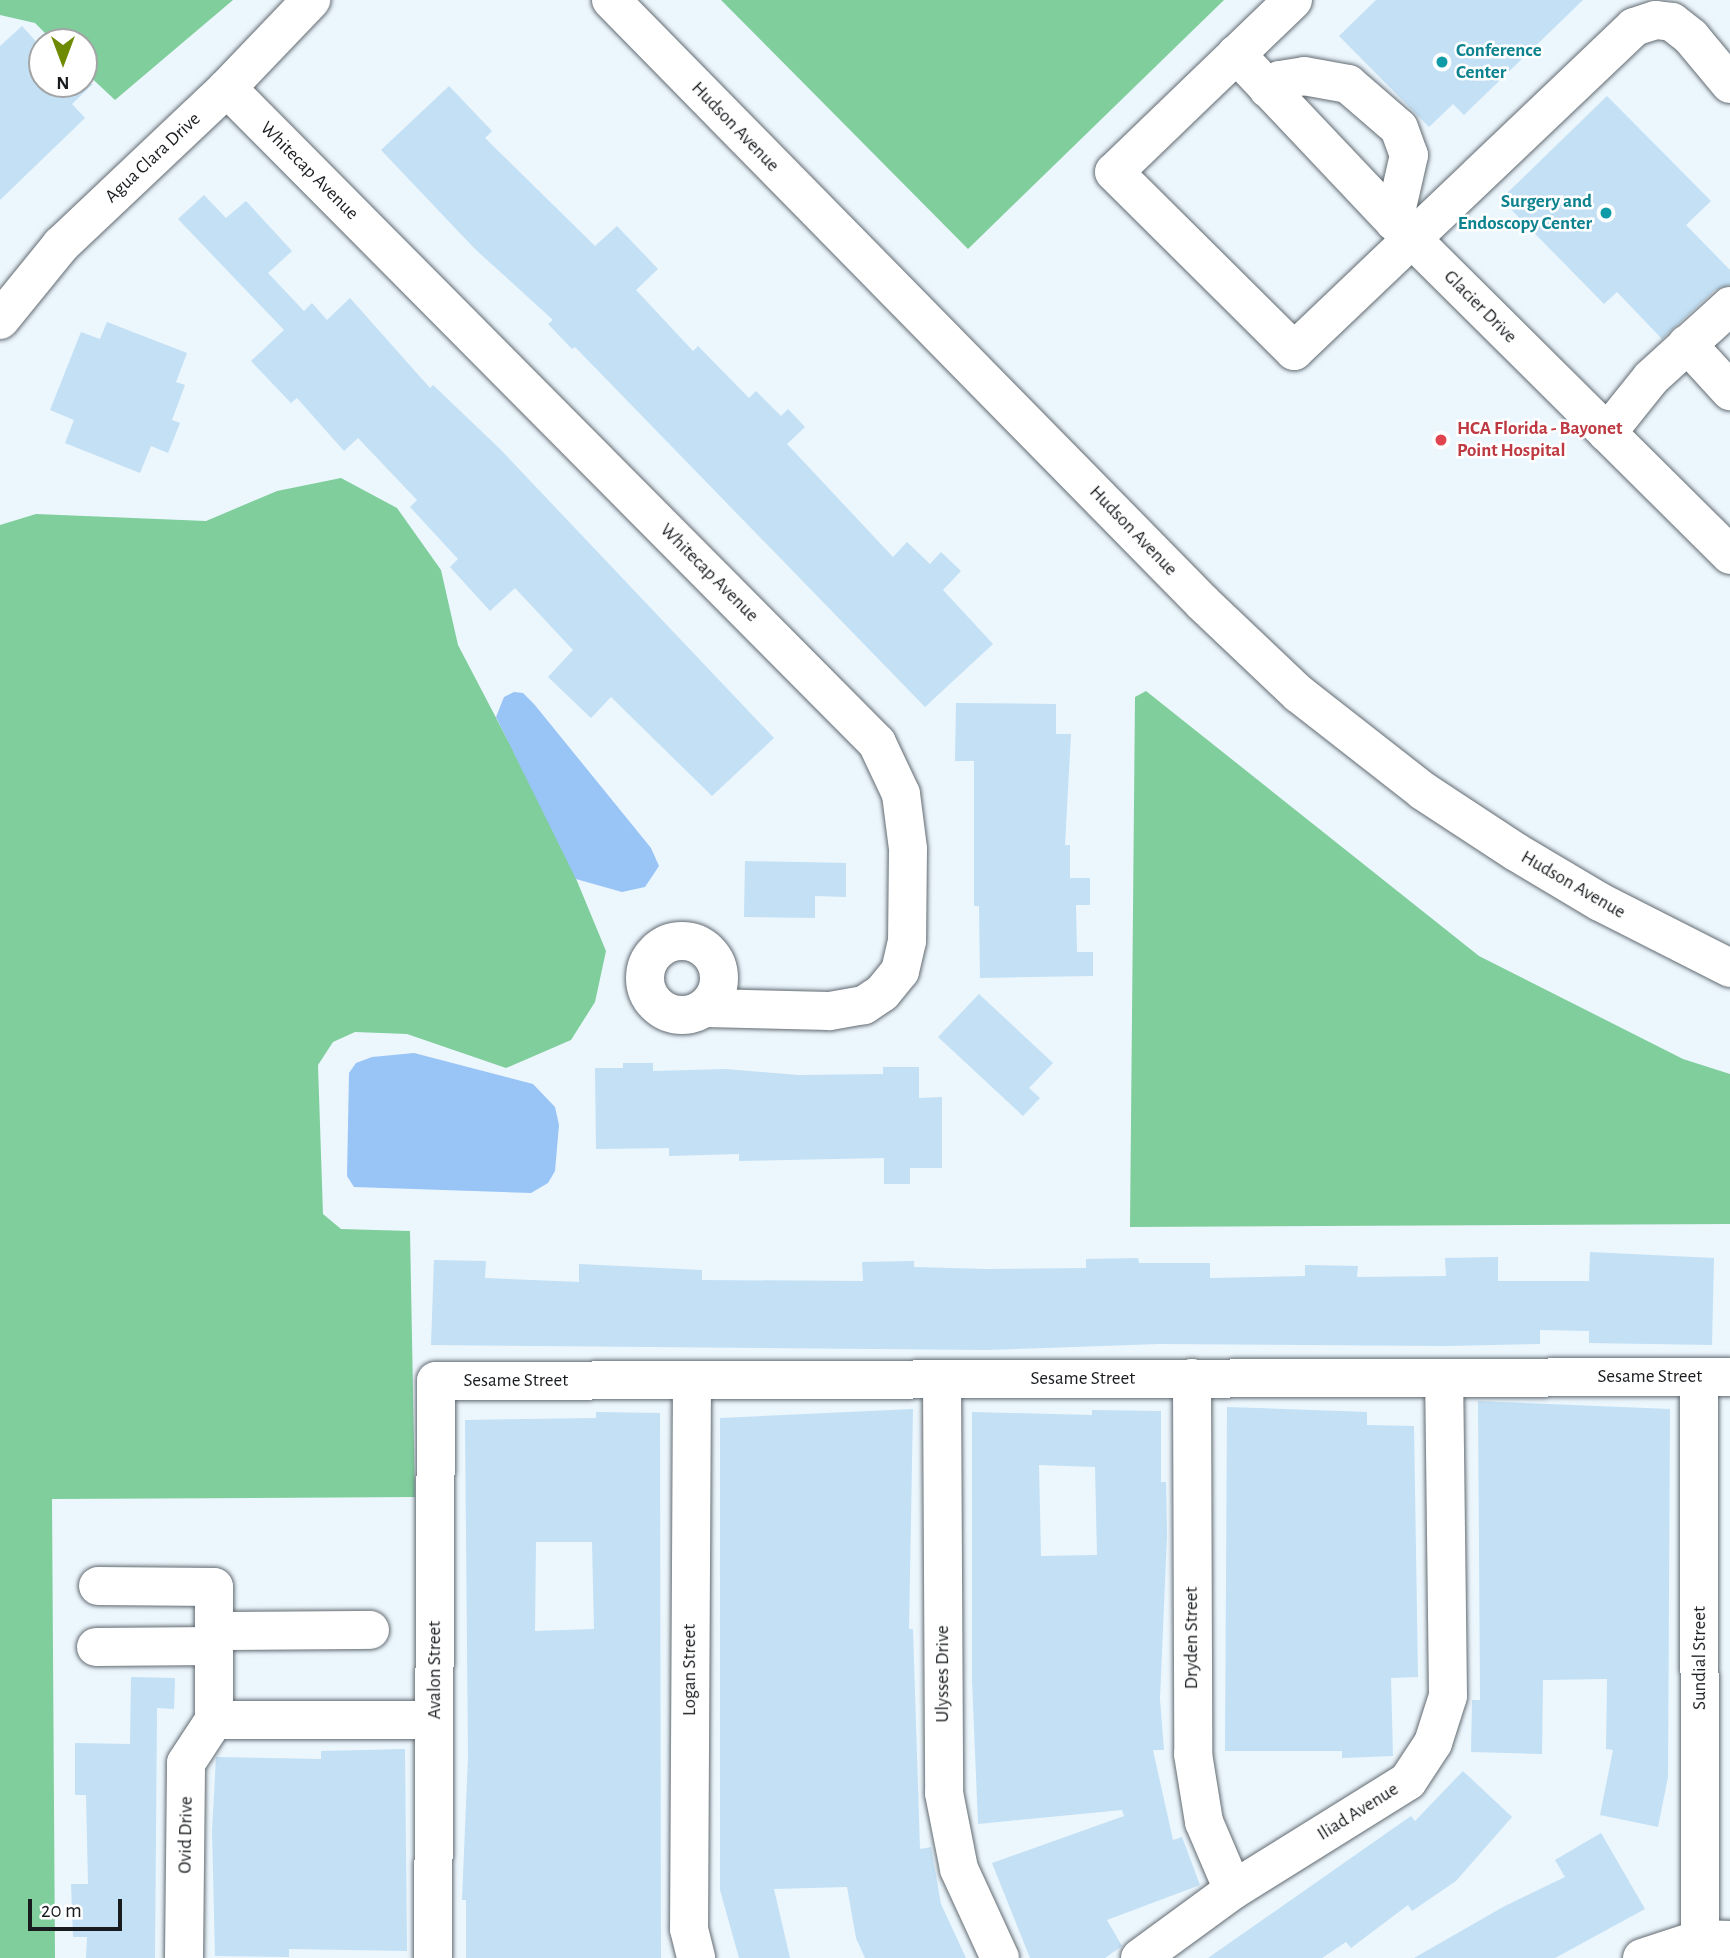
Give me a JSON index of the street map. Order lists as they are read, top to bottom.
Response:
{
  "streets": {
    "street": [
      "Hudson Avenue",
      "Agua Clara Drive",
      "Whitecap Avenue",
      "Glacier Drive",
      "Sesame Street",
      "Dryden Street",
      "Sundial Street",
      "Avalon Street",
      "Logan Street",
      "Ulysses Drive",
      "Iliad Avenue",
      "Ovid Drive"
    ]
  },
  "crossings": [
    ["Agua Clara Drive", "Whitecap Avenue"],
    ["Sesame Street", "Dryden Street"],
    ["Sesame Street", "Sundial Street"],
    ["Sesame Street", "Avalon Street"],
    ["Sesame Street", "Logan Street"],
    ["Sesame Street", "Ulysses Drive"],
    ["Sesame Street", "Iliad Avenue"],
    ["Dryden Street", "Iliad Avenue"]
  ],
  "places": ["Conference Center", "Surgery and Endoscopy Center", "HCA Florida - Bayonet Point Hospital"],
  "scale_bar": "20 m",
  "north": "bottom"
}
